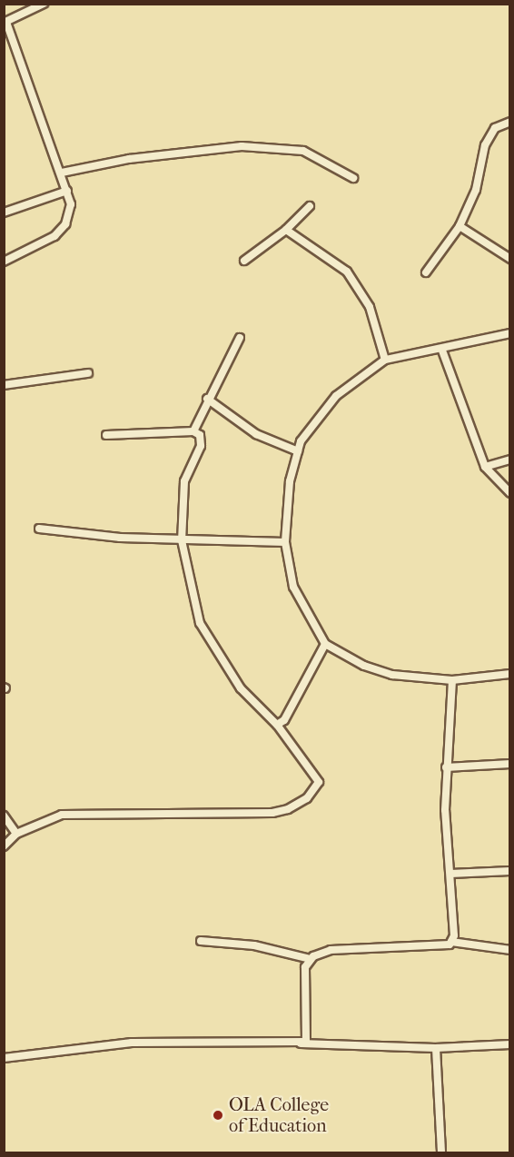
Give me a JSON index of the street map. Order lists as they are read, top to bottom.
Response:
{
  "places": ["OLA College of Education"]
}
